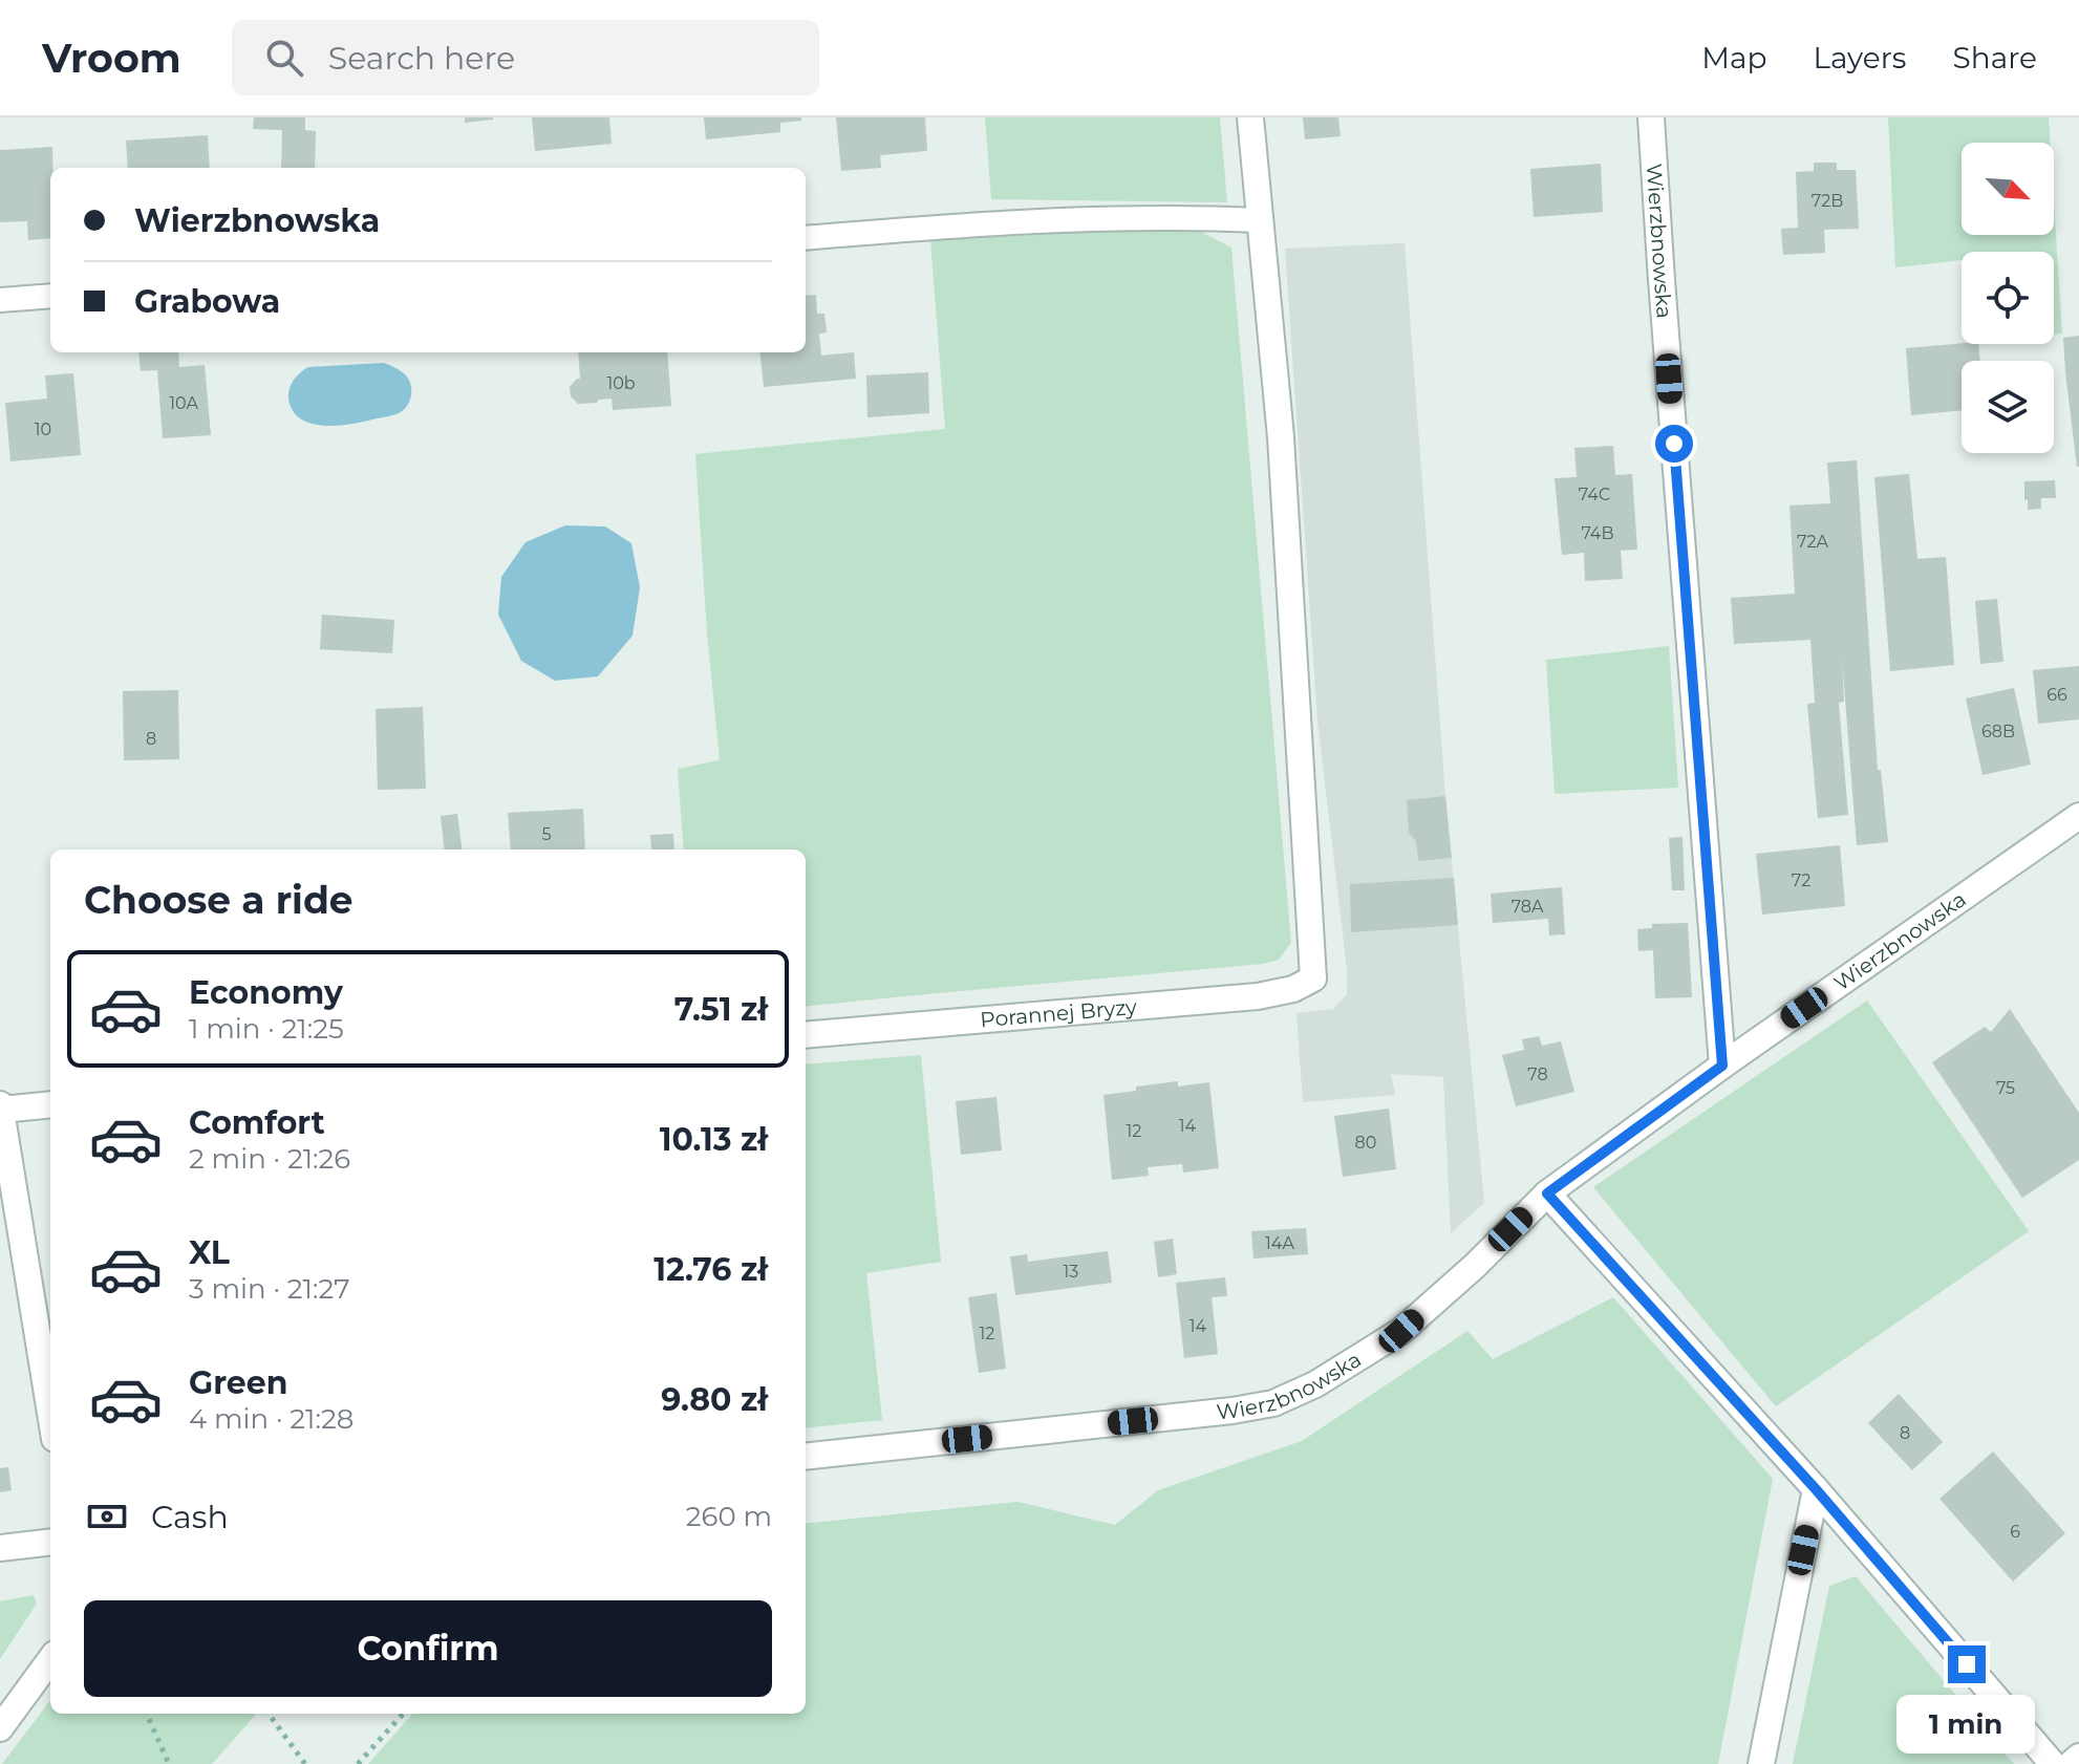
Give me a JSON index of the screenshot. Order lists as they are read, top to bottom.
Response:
{
  "streets": {
    "street": ["Wierzbnowska", "Porannej Bryzy"]
  },
  "house_numbers": [
    "72B",
    "10b",
    "10A",
    "10",
    "74C",
    "74B",
    "72A",
    "66",
    "68B",
    "8",
    "5",
    "72",
    "78A",
    "78",
    "75",
    "14",
    "12",
    "80",
    "14A",
    "13",
    "14",
    "12",
    "8",
    "6"
  ],
  "north": "bottom right",
  "page": {
    "header": "Vroom",
    "search": "Search here",
    "nav": ["Map", "Layers", "Share"],
    "banner": ["Wierzbnowska", "Grabowa"],
    "heading": "Choose a ride",
    "list": [
      {
        "name": "Economy",
        "note": "1 min · 21:25",
        "value": "7.51 zł"
      },
      {
        "name": "Comfort",
        "note": "2 min · 21:26",
        "value": "10.13 zł"
      },
      {
        "name": "XL",
        "note": "3 min · 21:27",
        "value": "12.76 zł"
      },
      {
        "name": "Green",
        "note": "4 min · 21:28",
        "value": "9.80 zł"
      }
    ],
    "pay": ["Cash", "260 m"],
    "buttons": "Confirm",
    "bubble": "1 min"
  }
}
